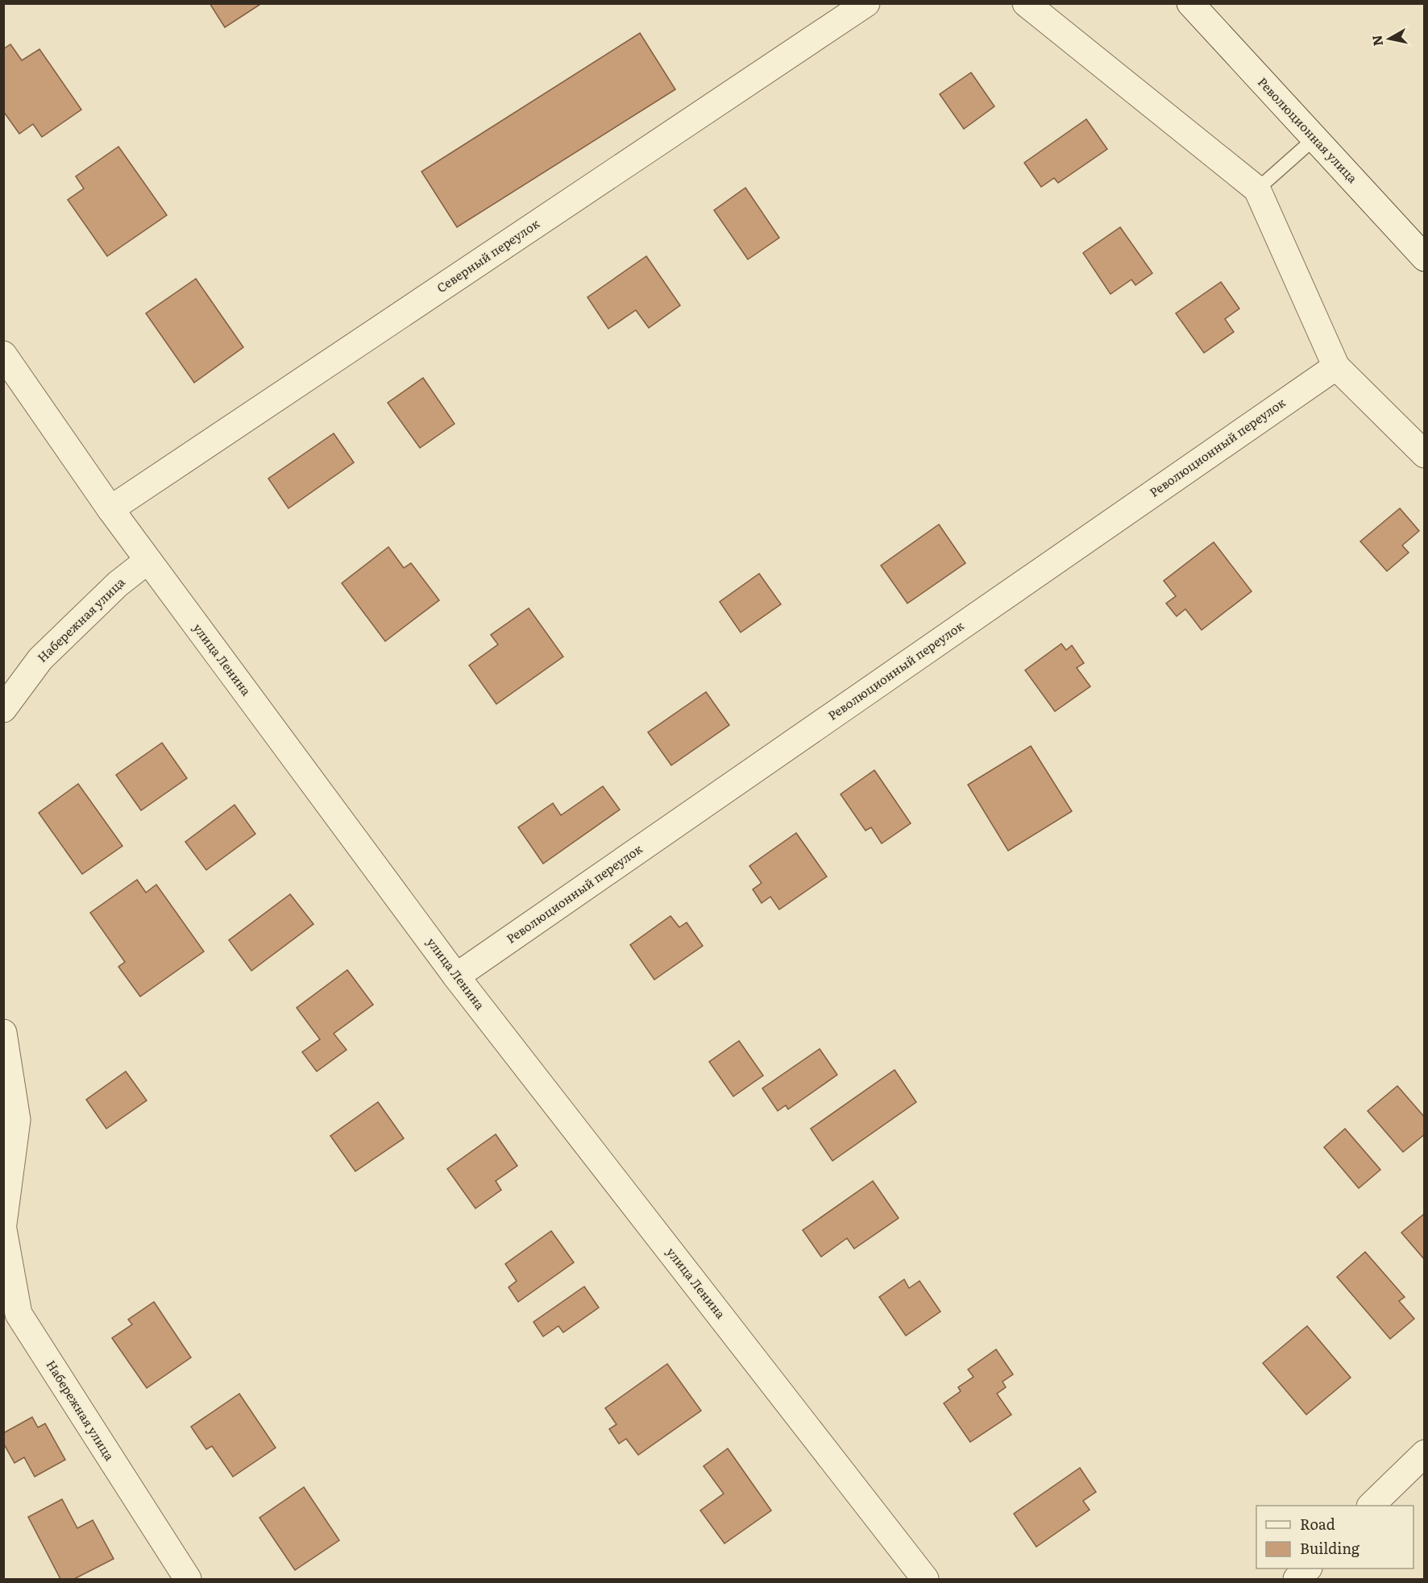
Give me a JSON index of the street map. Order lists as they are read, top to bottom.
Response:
{
  "streets": {
    "street": [
      "Революционная улица",
      "Северный переулок",
      "Революционный переулок",
      "Набережная улица",
      "улица Ленина"
    ]
  },
  "crossings": [
    ["Северный переулок", "улица Ленина"],
    ["Революционный переулок", "улица Ленина"],
    ["Набережная улица", "улица Ленина"]
  ],
  "legend": ["Road", "Building"],
  "north": "left"
}
